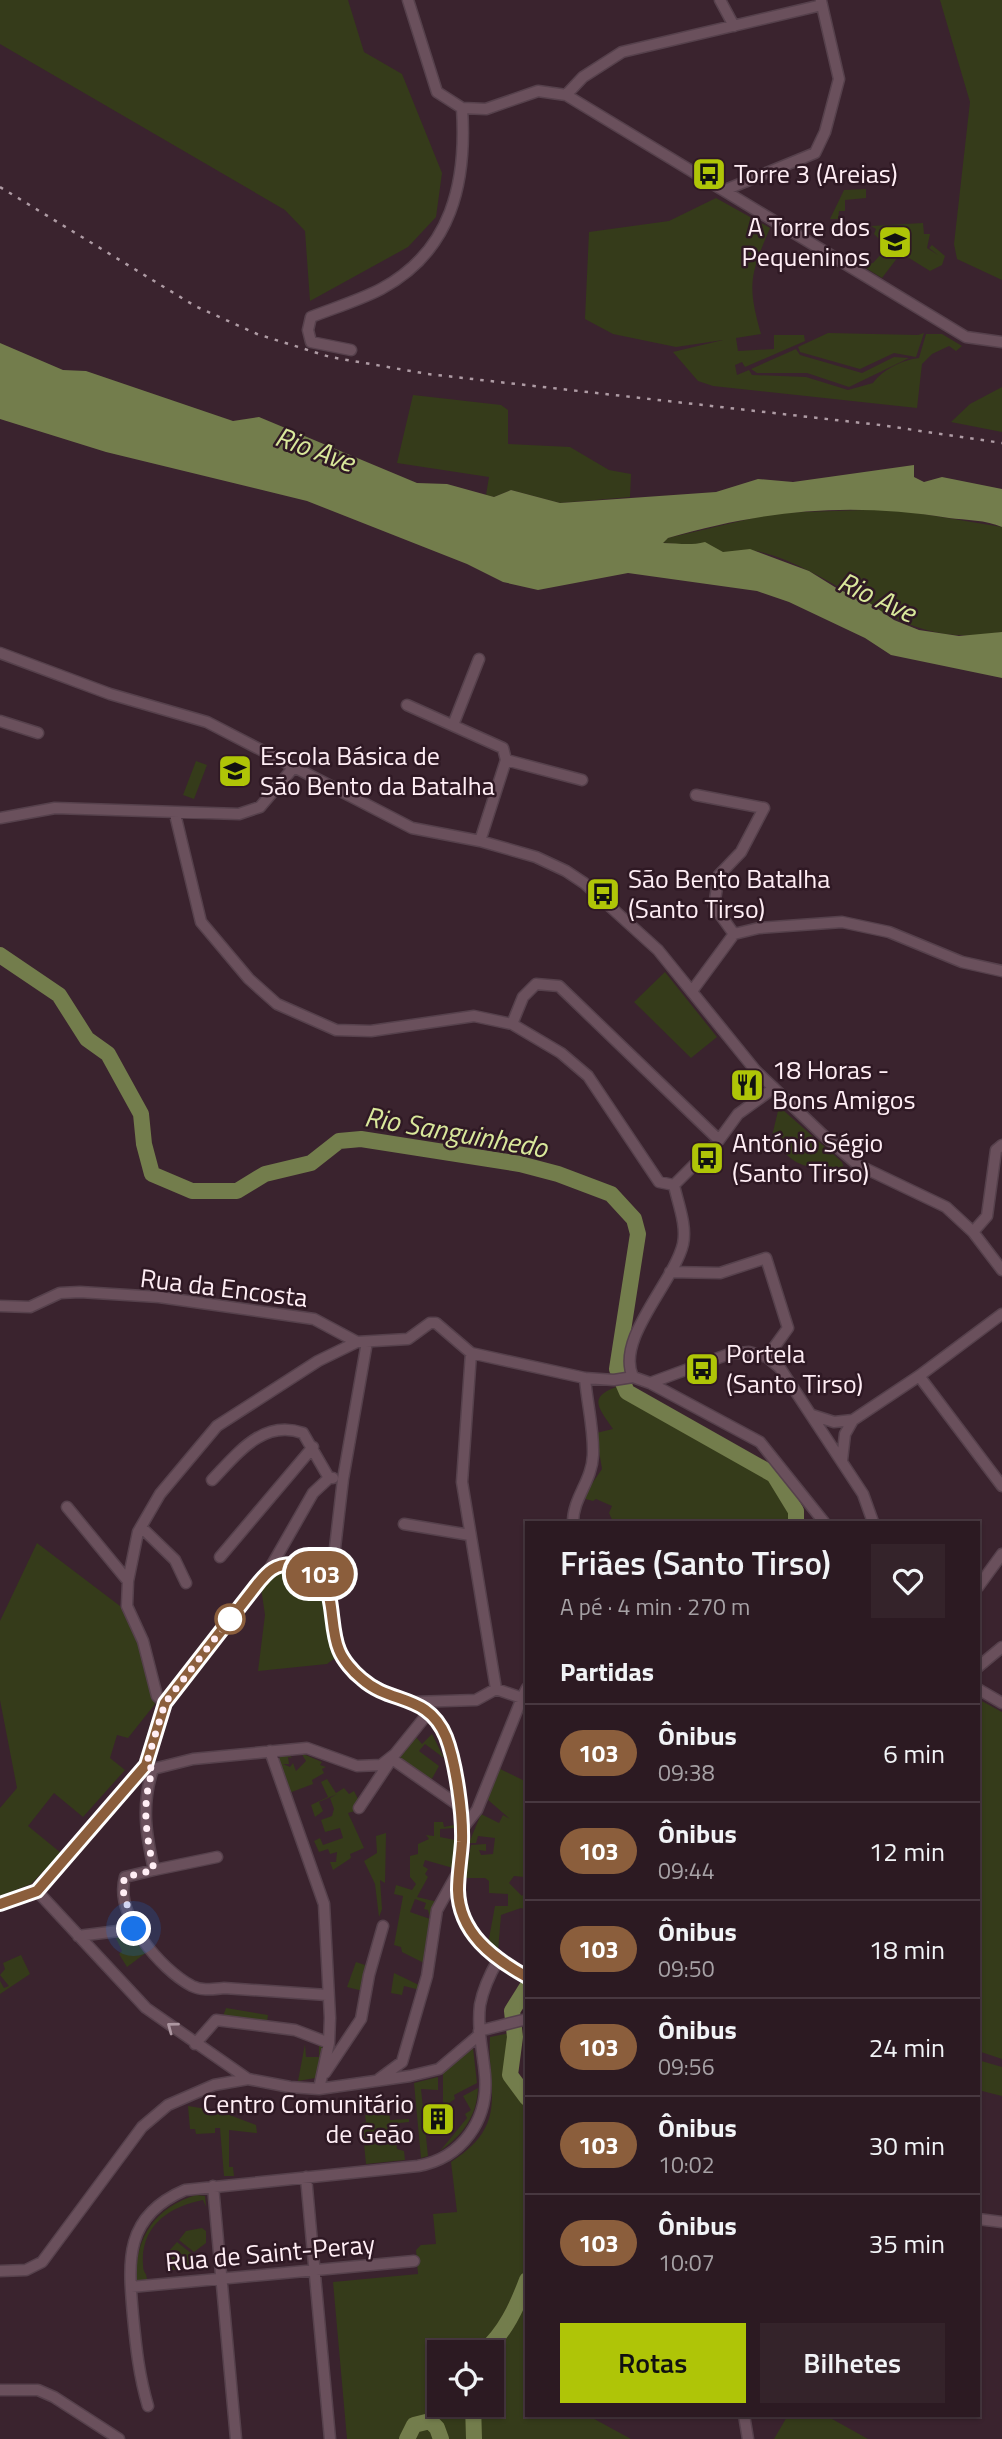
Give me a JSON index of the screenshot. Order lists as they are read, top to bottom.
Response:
{
  "streets": {
    "street": ["Rua da Encosta", "Rua de Saint-Peray"]
  },
  "water": ["Rio Ave", "Rio Sanguinhedo"],
  "places": {
    "bus stop": [
      "Torre 3 (Areias)",
      "São Bento Batalha (Santo Tirso)",
      "António Ségio (Santo Tirso)",
      "Portela (Santo Tirso)"
    ],
    "school or university": ["A Torre dos Pequeninos", "Escola Básica de São Bento da Batalha"],
    "restaurant": ["18 Horas - Bons Amigos"],
    "building": ["Centro Comunitário de Geão"]
  },
  "lines": ["bus line 103"],
  "page": {
    "on_map": "103",
    "heading": [
      ["Friães (Santo Tirso)", "A pé · 4 min · 270 m"],
      "Partidas"
    ],
    "list": [
      {
        "mark": "103",
        "name": "Ônibus",
        "note": "09:38",
        "value": "6 min"
      },
      {
        "mark": "103",
        "name": "Ônibus",
        "note": "09:44",
        "value": "12 min"
      },
      {
        "mark": "103",
        "name": "Ônibus",
        "note": "09:50",
        "value": "18 min"
      },
      {
        "mark": "103",
        "name": "Ônibus",
        "note": "09:56",
        "value": "24 min"
      },
      {
        "mark": "103",
        "name": "Ônibus",
        "note": "10:02",
        "value": "30 min"
      },
      {
        "mark": "103",
        "name": "Ônibus",
        "note": "10:07",
        "value": "35 min"
      }
    ],
    "buttons": ["Rotas", "Bilhetes"]
  }
}
